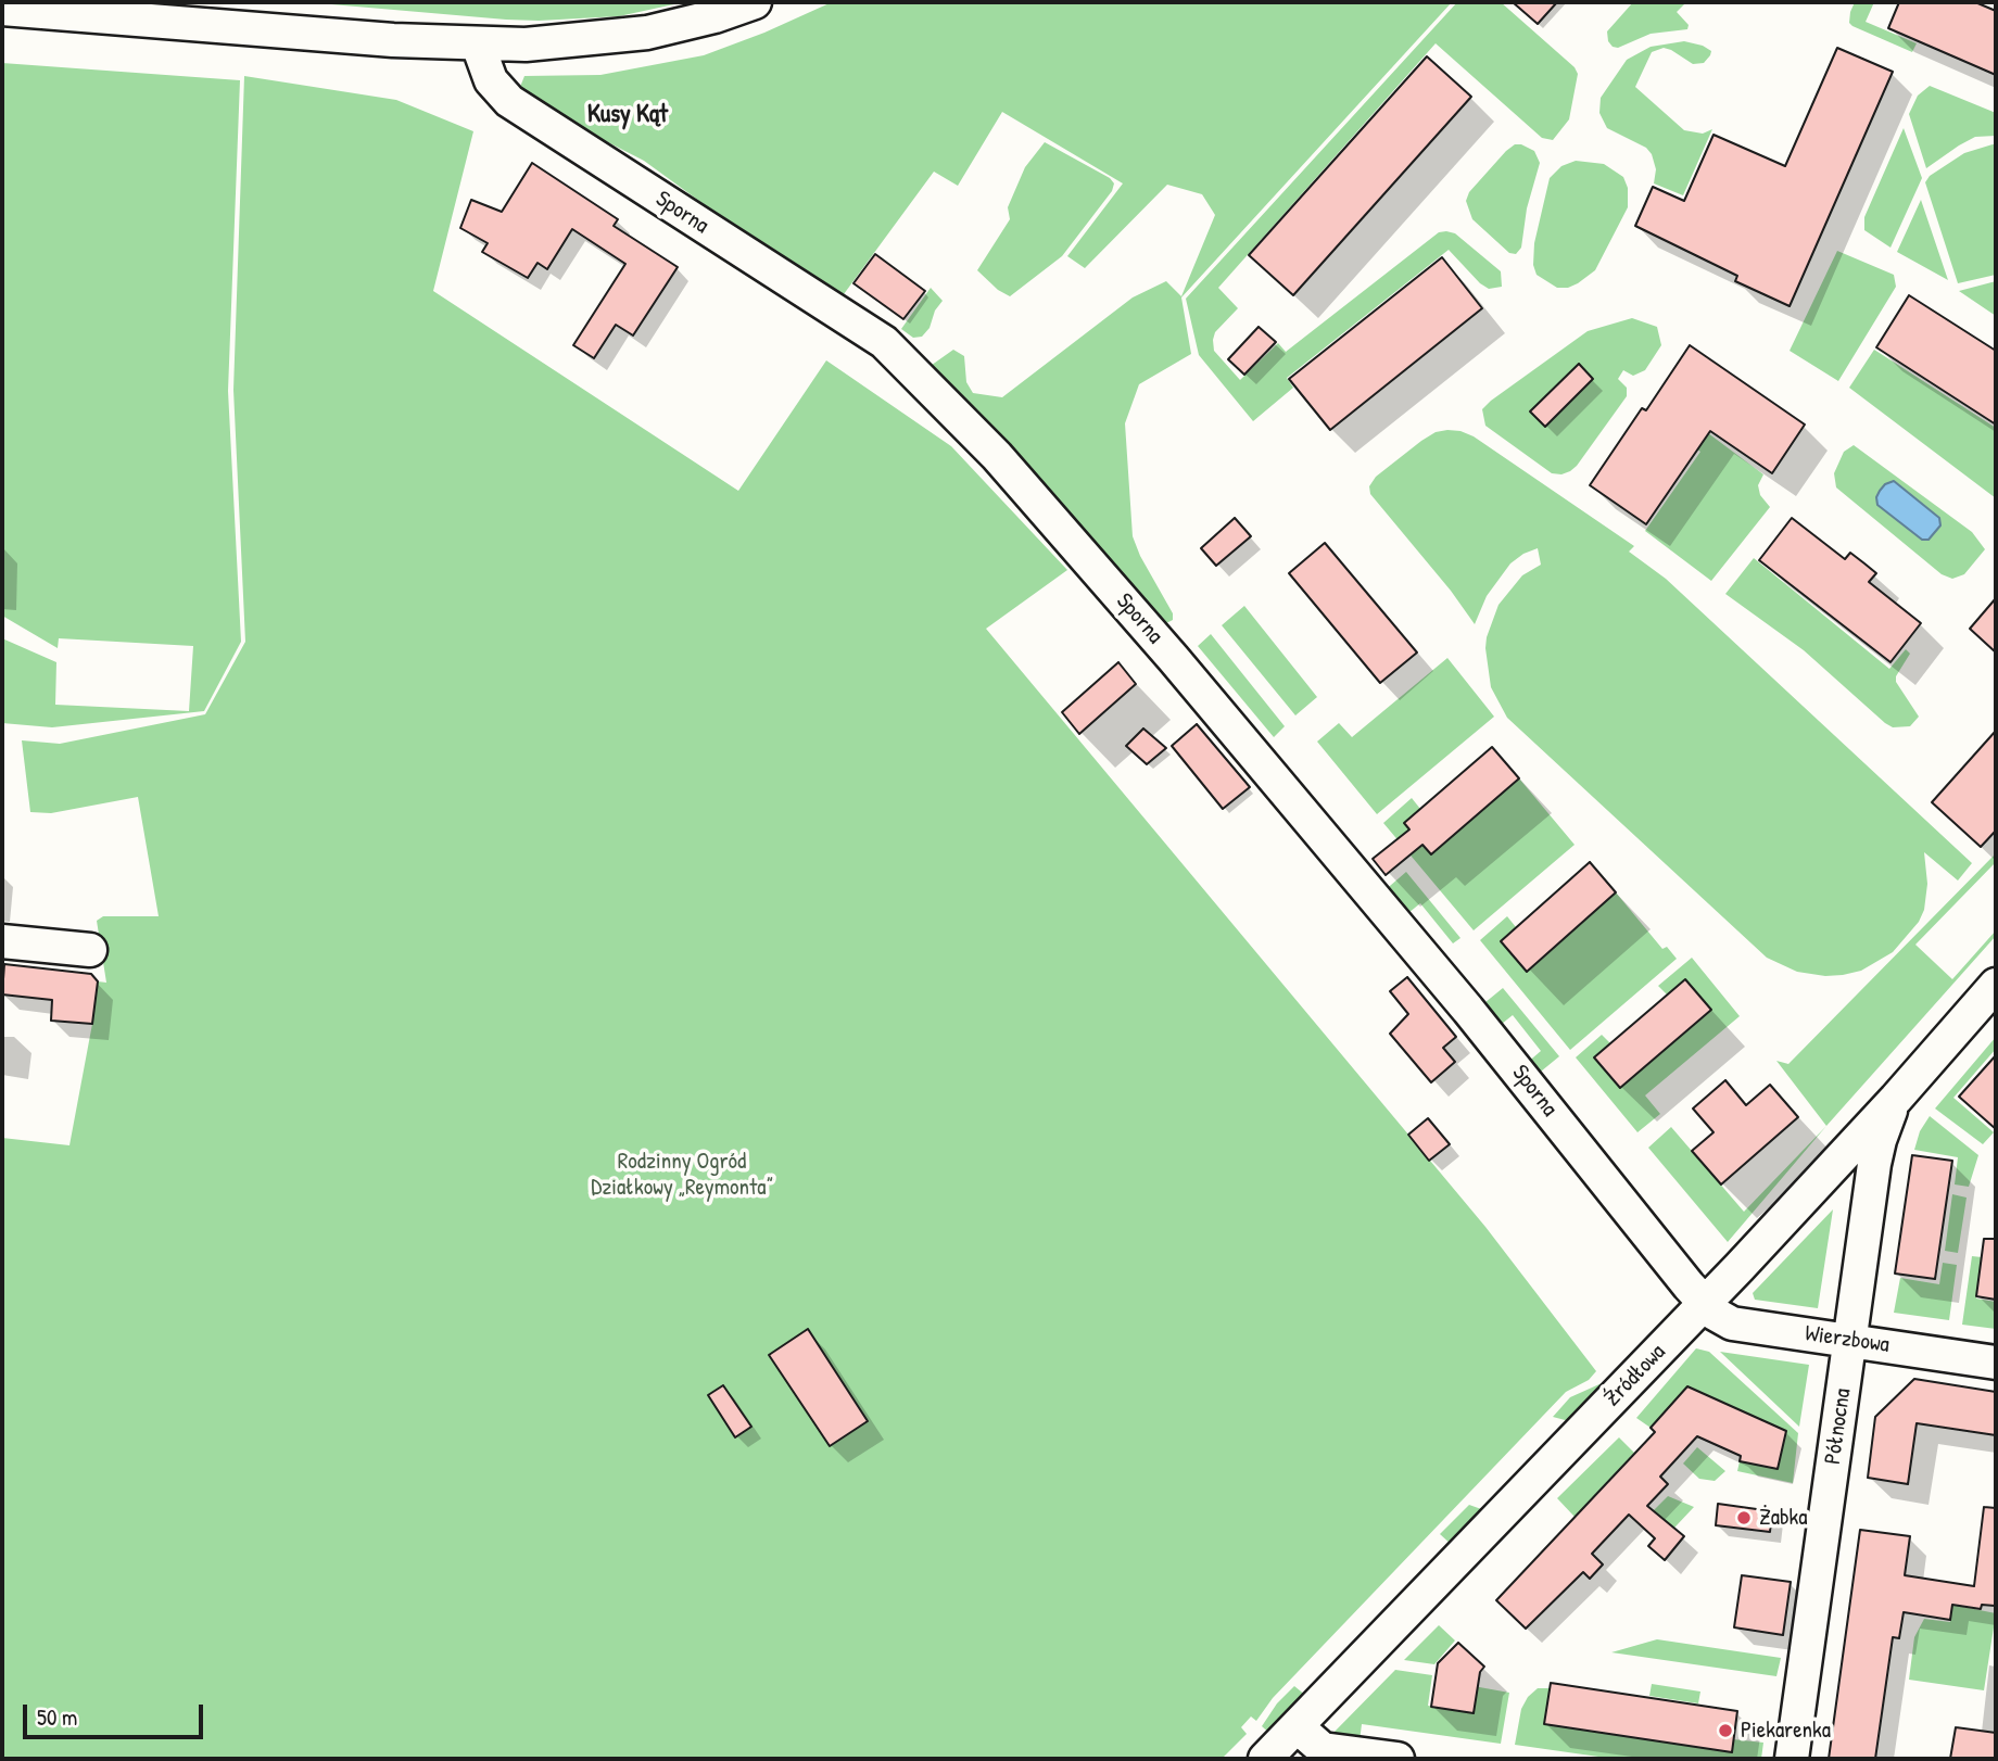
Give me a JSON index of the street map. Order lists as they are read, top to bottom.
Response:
{
  "streets": {
    "street": [
      "Sporna",
      "Wierzbowa",
      "Źródłowa",
      "Północna"
    ]
  },
  "crossings": [
    ["Sporna", "Wierzbowa"],
    ["Sporna", "Źródłowa"],
    ["Wierzbowa", "Źródłowa"],
    ["Wierzbowa", "Północna"],
    ["Źródłowa", "Północna"]
  ],
  "districts": ["Kusy Kąt"],
  "parks": ["Rodzinny Ogród Działkowy „Reymonta”"],
  "places": ["Żabka", "Piekarenka"],
  "scale_bar": "50 m"
}
